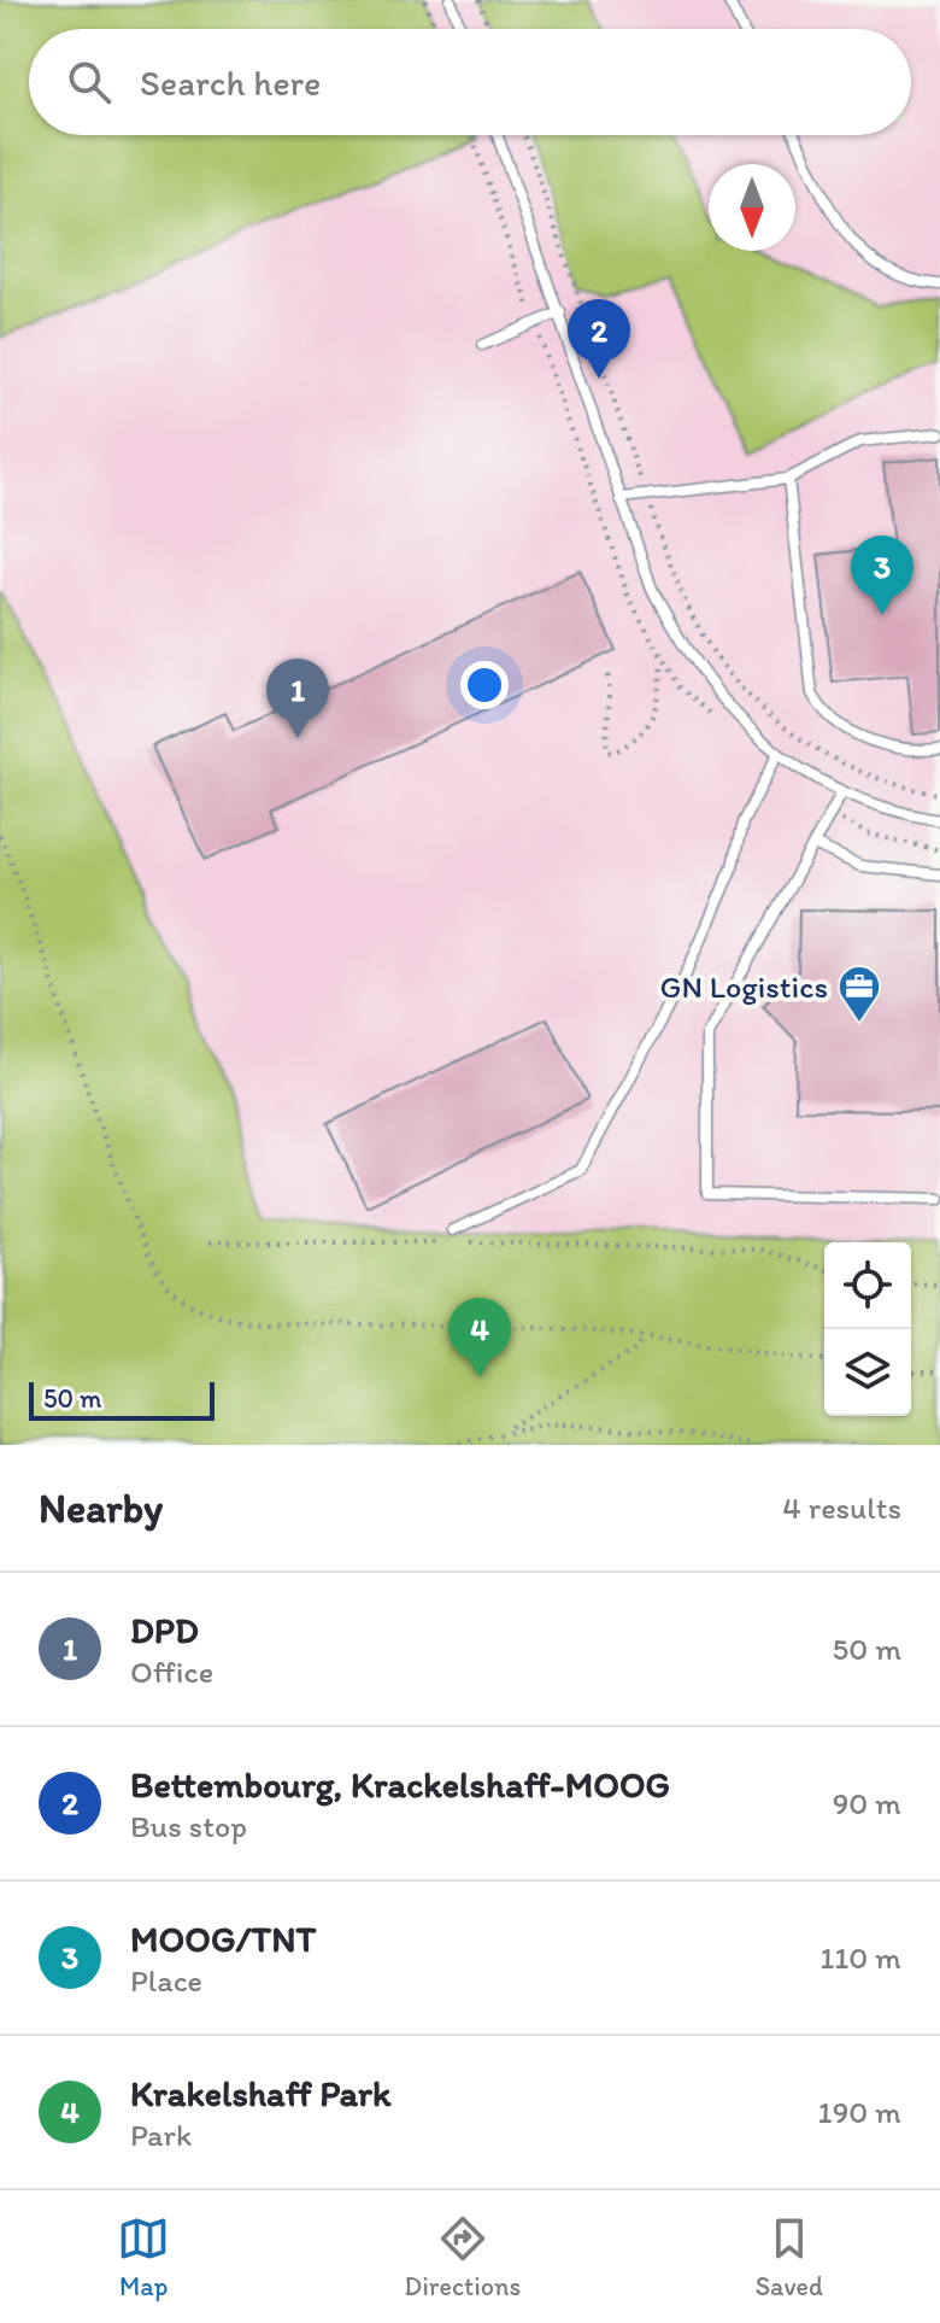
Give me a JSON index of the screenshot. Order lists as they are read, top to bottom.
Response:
{
  "places": {
    "office": ["GN Logistics"]
  },
  "scale_bar": "50 m",
  "north": "bottom",
  "page": {
    "search": "Search here",
    "pins": [
      "2",
      "3",
      "1",
      "4"
    ],
    "scale": "50 m",
    "heading": ["Nearby", "4 results"],
    "list": [
      {
        "mark": "1",
        "name": "DPD",
        "note": "Office",
        "value": "50 m"
      },
      {
        "mark": "2",
        "name": "Bettembourg, Krackelshaff-MOOG",
        "note": "Bus stop",
        "value": "90 m"
      },
      {
        "mark": "3",
        "name": "MOOG/TNT",
        "note": "Place",
        "value": "110 m"
      },
      {
        "mark": "4",
        "name": "Krakelshaff Park",
        "note": "Park",
        "value": "190 m"
      }
    ],
    "nav": ["Map", "Directions", "Saved"]
  }
}
